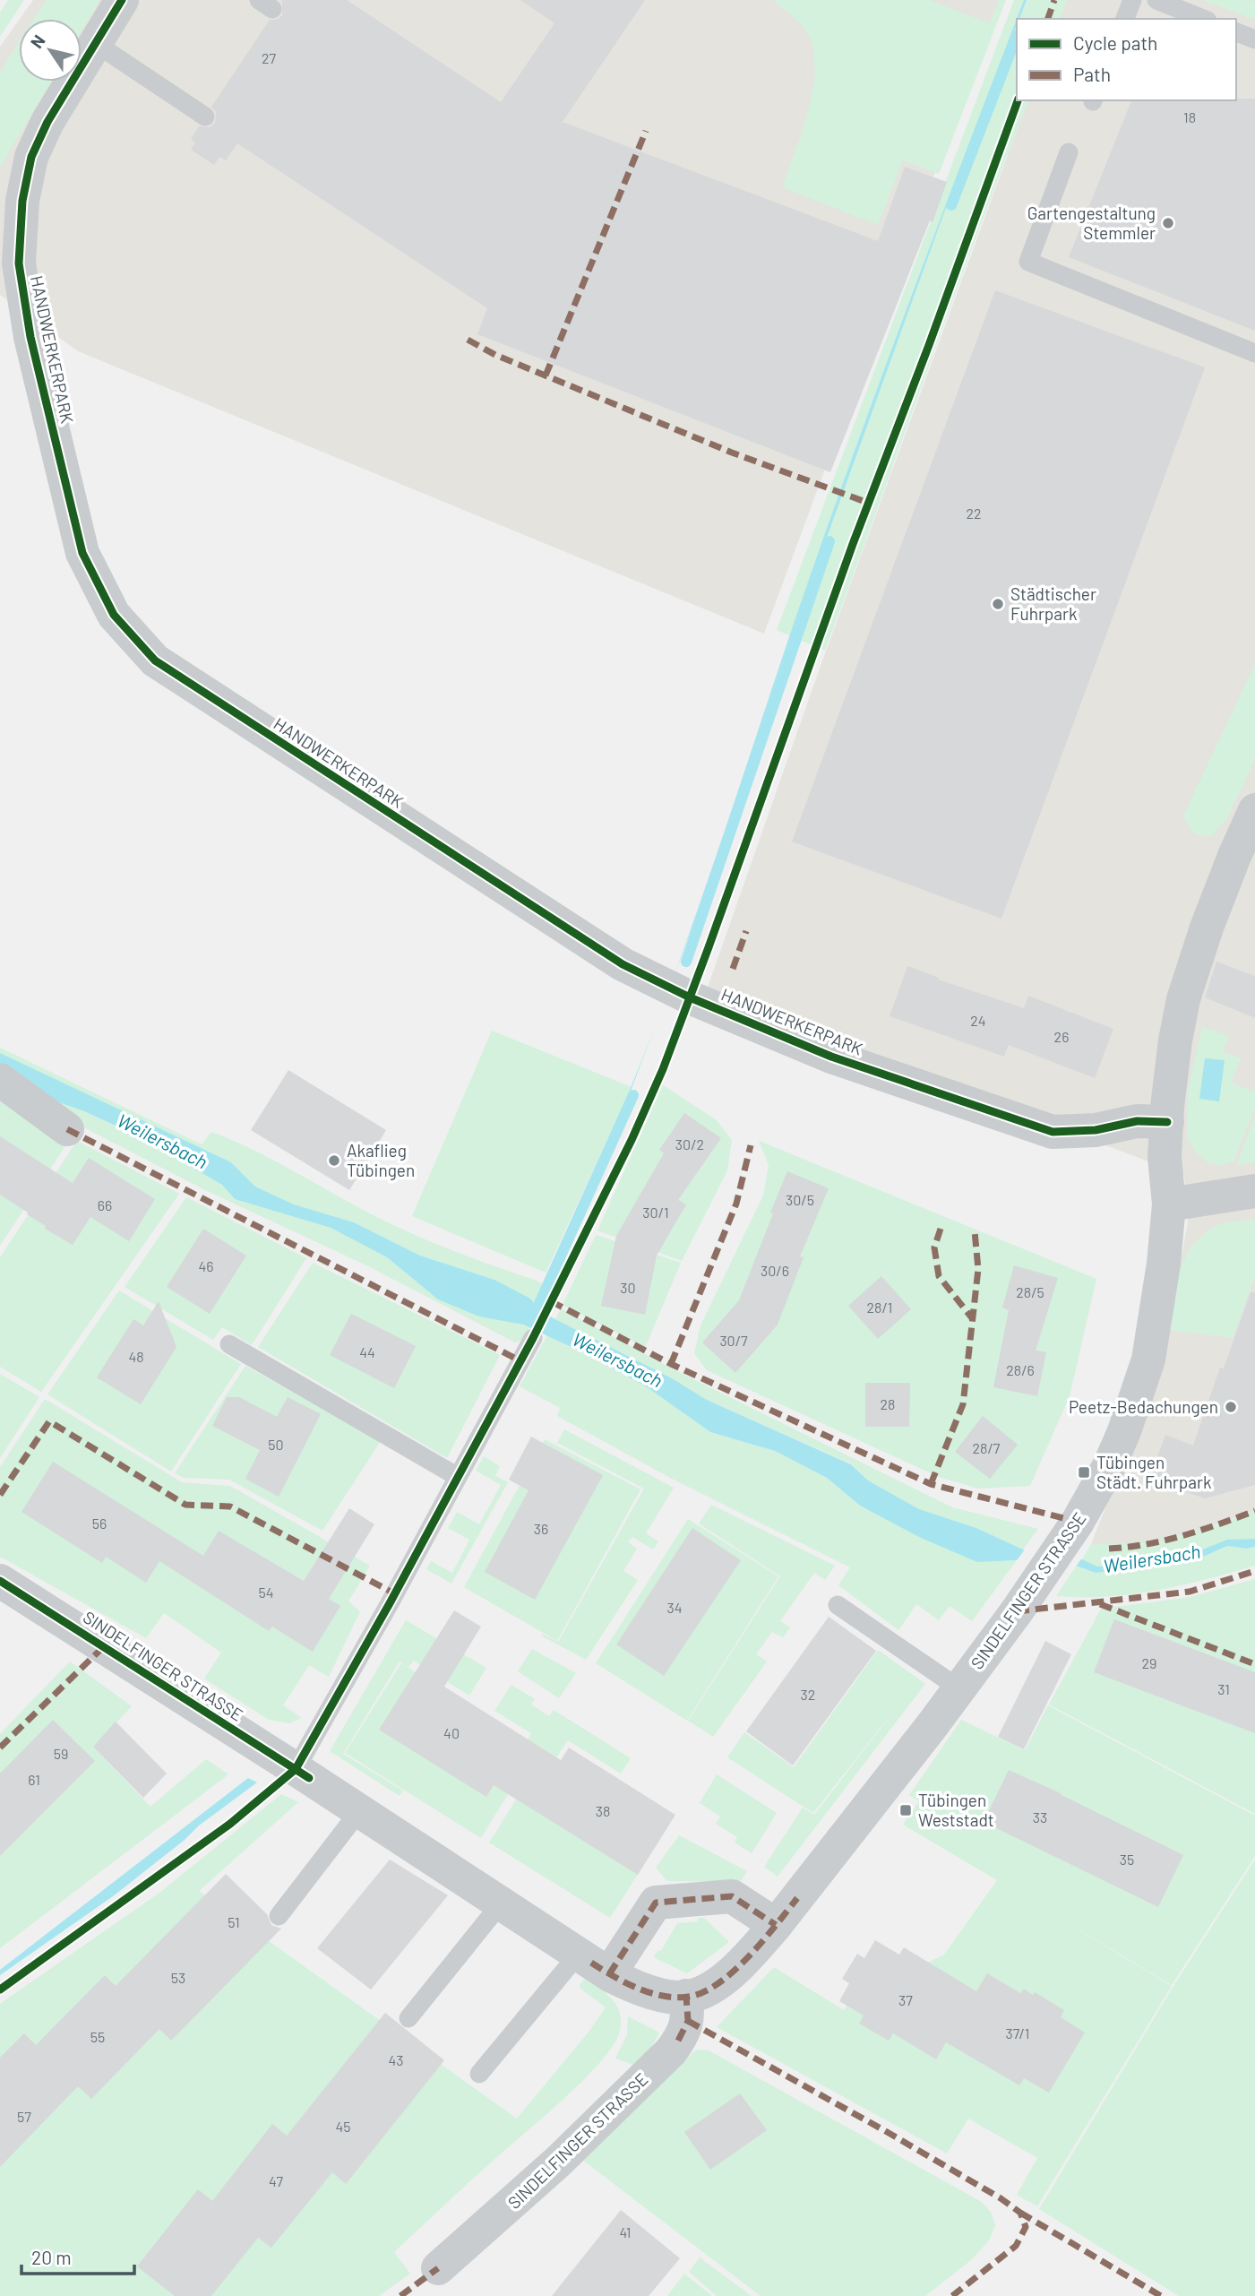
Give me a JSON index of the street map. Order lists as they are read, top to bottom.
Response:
{
  "streets": {
    "street": ["HANDWERKERPARK", "SINDELFINGER STRASSE"]
  },
  "crossings": [
    ["HANDWERKERPARK", "SINDELFINGER STRASSE"]
  ],
  "water": ["Weilersbach"],
  "places": {
    "other": [
      "Gartengestaltung Stemmler",
      "Städtischer Fuhrpark",
      "Akaflieg Tübingen",
      "Peetz-Bedachungen"
    ],
    "transit": ["Tübingen Städt. Fuhrpark", "Tübingen Weststadt"]
  },
  "house_numbers": [
    "27",
    "18",
    "22",
    "24",
    "26",
    "30/2",
    "30/5",
    "66",
    "30/1",
    "46",
    "30/6",
    "30",
    "28/5",
    "28/1",
    "30/7",
    "44",
    "48",
    "28/6",
    "28",
    "50",
    "28/7",
    "56",
    "36",
    "54",
    "34",
    "29",
    "31",
    "32",
    "40",
    "59",
    "61",
    "38",
    "33",
    "35",
    "51",
    "53",
    "37",
    "37/1",
    "55",
    "43",
    "57",
    "45",
    "47",
    "41"
  ],
  "legend": ["Cycle path", "Path"],
  "scale_bar": "20 m",
  "north": "top left"
}
